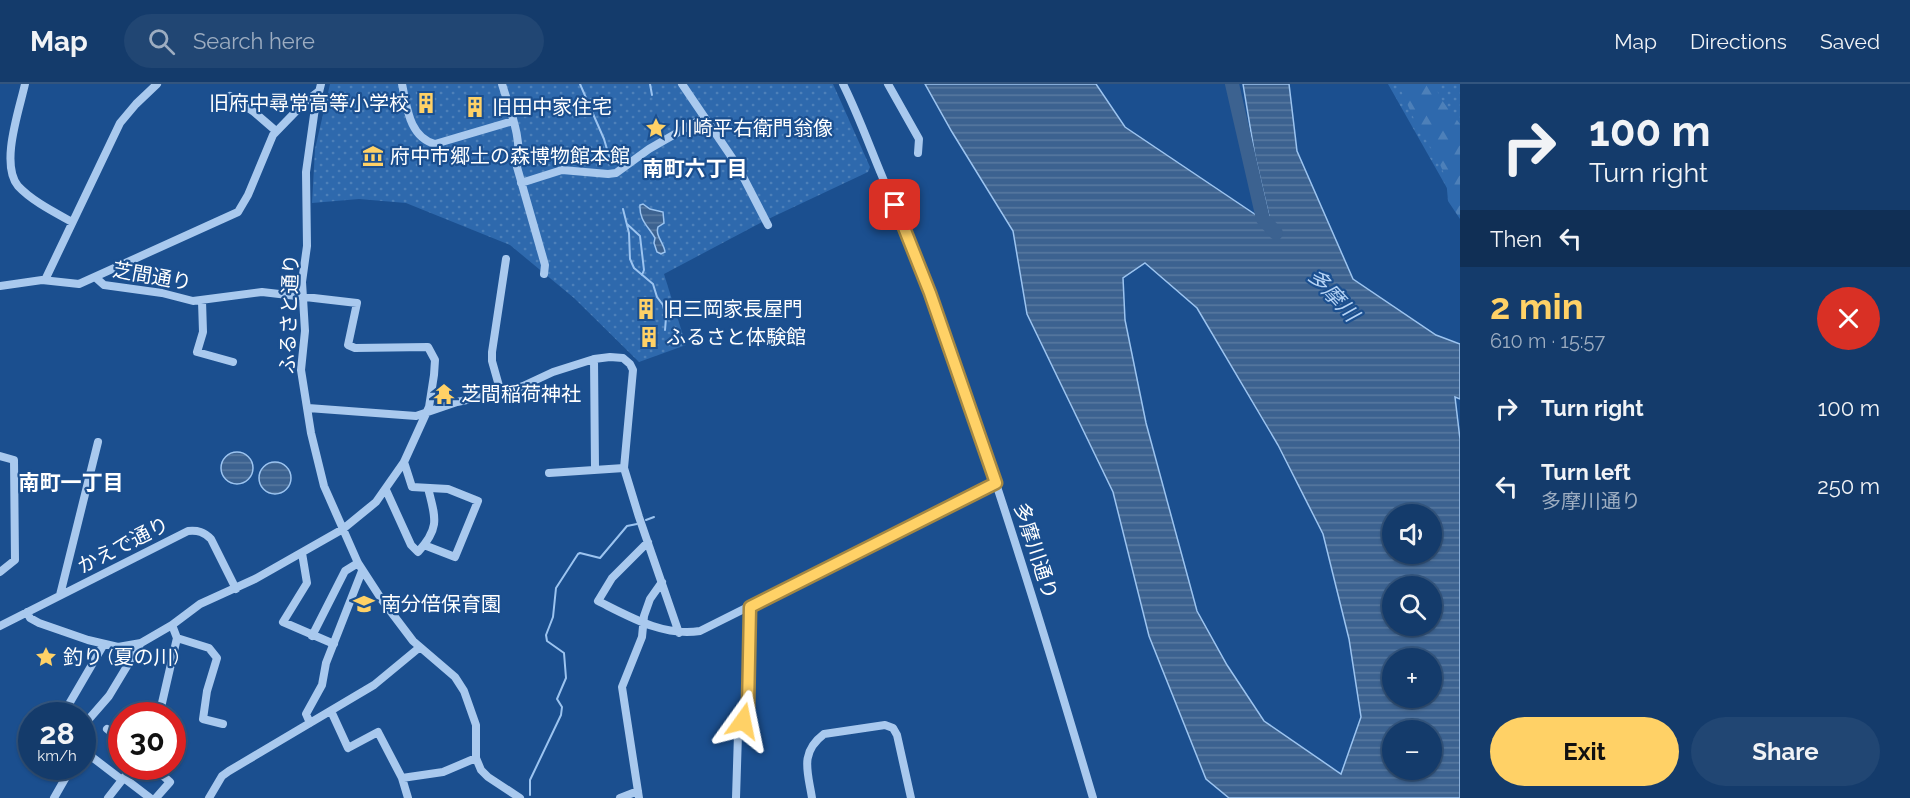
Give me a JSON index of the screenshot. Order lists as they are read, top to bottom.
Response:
{
  "streets": {
    "street": [
      "芝間通り",
      "ふるさと通り",
      "かえで通り",
      "多摩川通り"
    ]
  },
  "crossings": [
    ["芝間通り", "ふるさと通り"]
  ],
  "districts": ["南町六丁目", "南町一丁目"],
  "water": ["多摩川"],
  "places": {
    "building": [
      "旧府中尋常高等小学校",
      "旧田中家住宅",
      "旧三岡家長屋門",
      "ふるさと体験館"
    ],
    "place": ["川崎平右衛門翁像", "釣り (夏の川)"],
    "museum": ["府中市郷土の森博物館本館"],
    "temple": ["芝間稲荷神社"],
    "school or university": ["南分倍保育園"]
  },
  "page": {
    "header": "Map",
    "search": "Search here",
    "nav": ["Map", "Directions", "Saved"],
    "turn": ["100 m", "Turn right"],
    "then": "Then",
    "heading": ["2 min", "610 m · 15:57"],
    "list": [
      {
        "name": "Turn right",
        "value": "100 m"
      },
      {
        "name": "Turn left",
        "note": "多摩川通り",
        "value": "250 m"
      }
    ],
    "map_buttons": ["+", "−"],
    "speed": "28 km/h",
    "limit": "30",
    "buttons": ["Exit", "Share"]
  }
}
